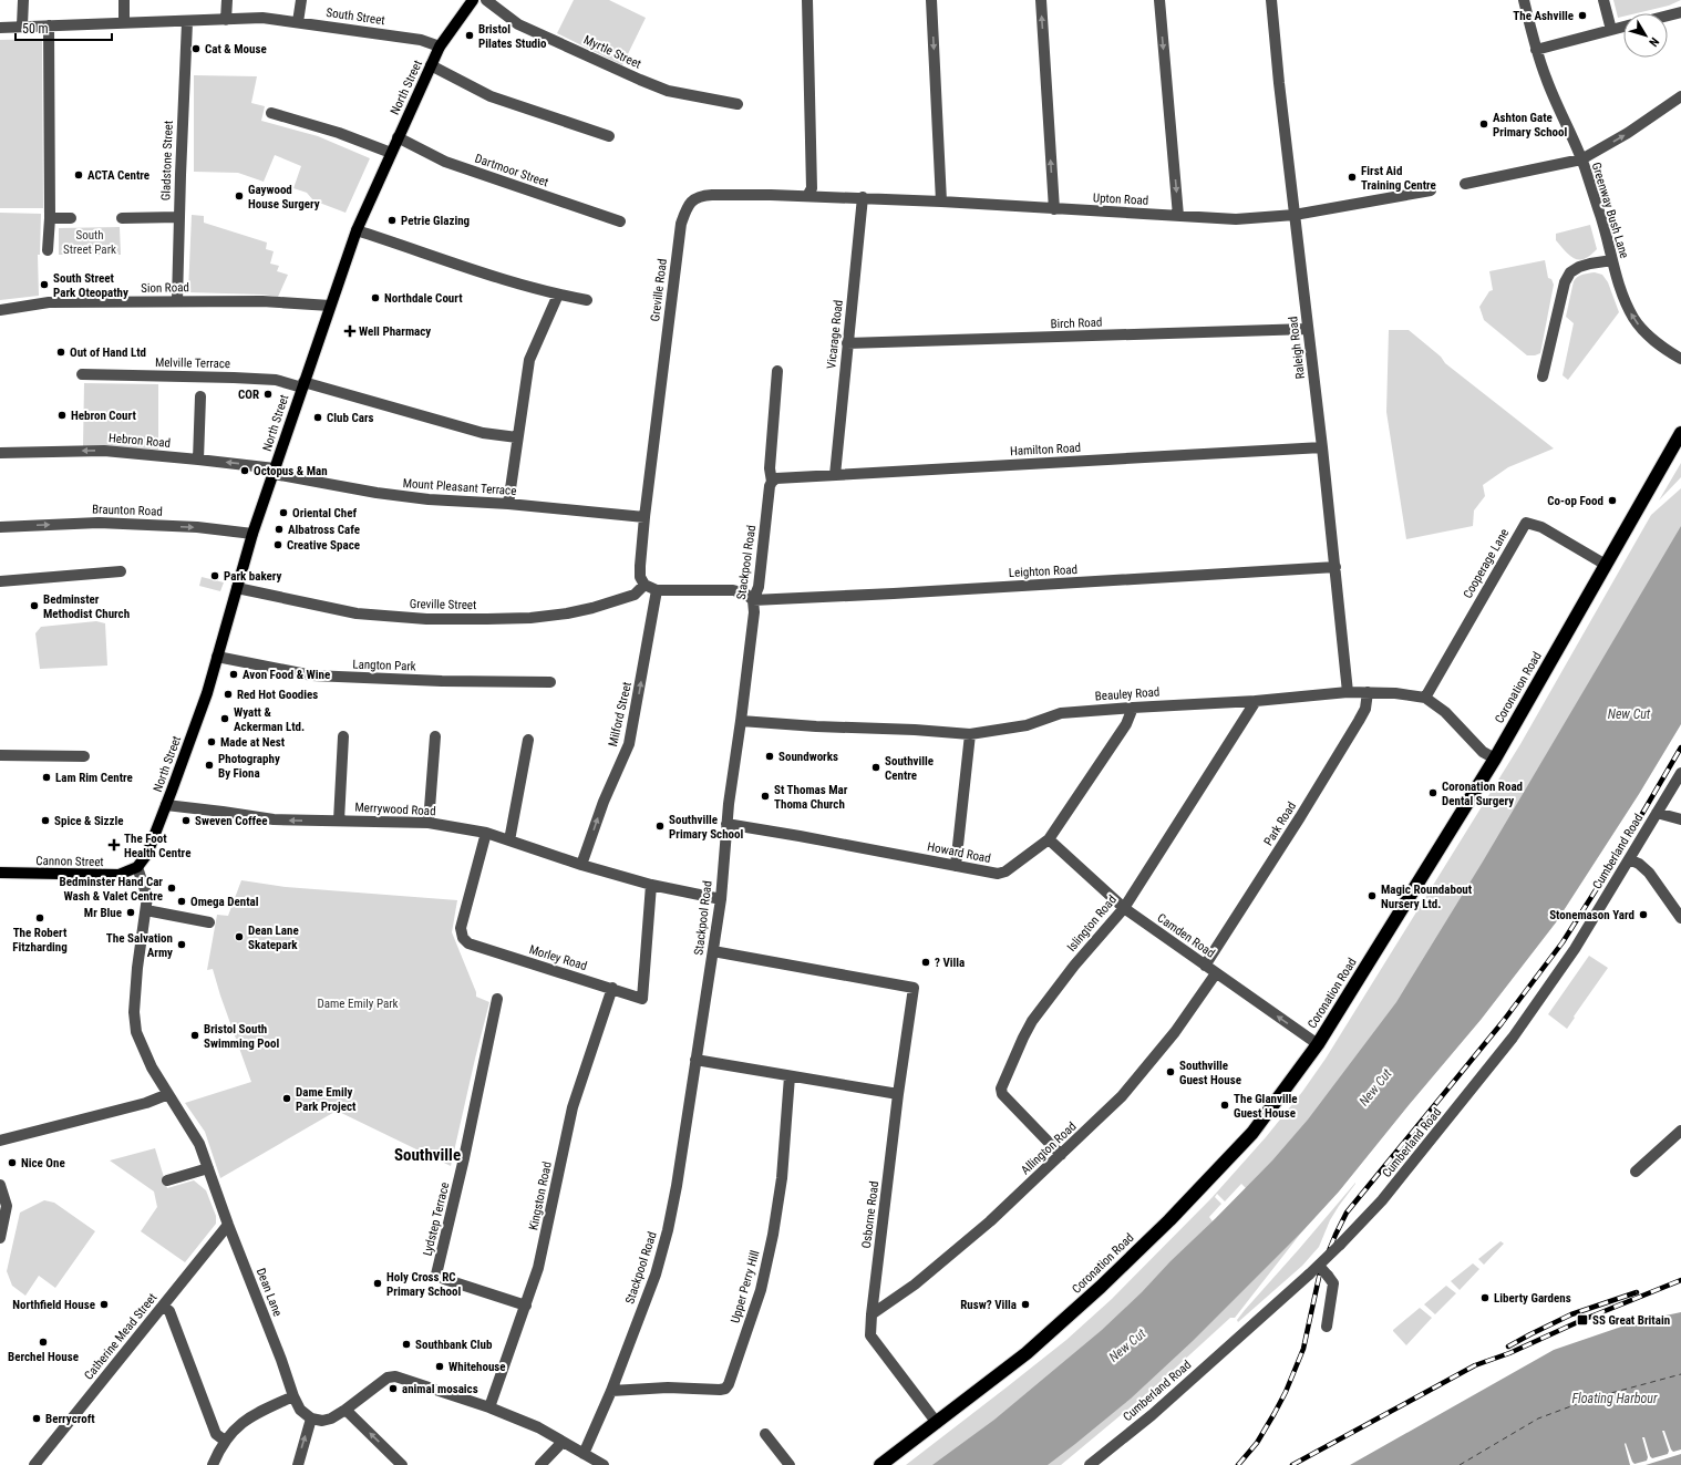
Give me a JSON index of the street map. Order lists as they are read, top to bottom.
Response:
{
  "streets": {
    "highway": ["Coronation Road"],
    "main road": ["North Street", "Cannon Street"],
    "street": [
      "South Street",
      "Myrtle Street",
      "Gladstone Street",
      "Dartmoor Street",
      "Upton Road",
      "Greenway Bush Lane",
      "Sion Road",
      "Greville Road",
      "Birch Road",
      "Vicarage Road",
      "Raleigh Road",
      "Melville Terrace",
      "Hebron Road",
      "Hamilton Road",
      "Mount Pleasant Terrace",
      "Braunton Road",
      "Stackpool Road",
      "Cooperage Lane",
      "Leighton Road",
      "Greville Street",
      "Langton Park",
      "Beauley Road",
      "Milford Street",
      "Merrywood Road",
      "Park Road",
      "Cumberland Road",
      "Howard Road",
      "Islington Road",
      "Camden Road",
      "Morley Road",
      "Allington Road",
      "Kingston Road",
      "Osborne Road",
      "Lydstep Terrace",
      "Upper Perry Hill",
      "Dean Lane",
      "Catherine Mead Street"
    ]
  },
  "crossings": [
    ["South Street", "North Street"],
    ["South Street", "Gladstone Street"],
    ["North Street", "Dartmoor Street"],
    ["North Street", "Sion Road"],
    ["North Street", "Melville Terrace"],
    ["North Street", "Hebron Road"],
    ["North Street", "Mount Pleasant Terrace"],
    ["North Street", "Braunton Road"],
    ["North Street", "Greville Street"],
    ["North Street", "Langton Park"],
    ["North Street", "Merrywood Road"],
    ["North Street", "Cannon Street"],
    ["North Street", "Dean Lane"],
    ["Gladstone Street", "Sion Road"],
    ["Upton Road", "Greville Road"],
    ["Upton Road", "Vicarage Road"],
    ["Upton Road", "Raleigh Road"],
    ["Greville Road", "Mount Pleasant Terrace"],
    ["Greville Road", "Greville Street"],
    ["Birch Road", "Vicarage Road"],
    ["Birch Road", "Raleigh Road"],
    ["Vicarage Road", "Hamilton Road"],
    ["Raleigh Road", "Hamilton Road"],
    ["Raleigh Road", "Leighton Road"],
    ["Raleigh Road", "Beauley Road"],
    ["Hebron Road", "Mount Pleasant Terrace"],
    ["Hamilton Road", "Stackpool Road"],
    ["Stackpool Road", "Leighton Road"],
    ["Stackpool Road", "Beauley Road"],
    ["Stackpool Road", "Merrywood Road"],
    ["Stackpool Road", "Howard Road"],
    ["Stackpool Road", "Osborne Road"],
    ["Stackpool Road", "Upper Perry Hill"],
    ["Cooperage Lane", "Coronation Road"],
    ["Cooperage Lane", "Beauley Road"],
    ["Coronation Road", "Beauley Road"],
    ["Coronation Road", "Camden Road"],
    ["Coronation Road", "Osborne Road"],
    ["Beauley Road", "Park Road"],
    ["Beauley Road", "Howard Road"],
    ["Beauley Road", "Islington Road"],
    ["Milford Street", "Merrywood Road"],
    ["Merrywood Road", "Morley Road"],
    ["Park Road", "Camden Road"],
    ["Howard Road", "Camden Road"],
    ["Cannon Street", "Dean Lane"],
    ["Islington Road", "Camden Road"],
    ["Islington Road", "Allington Road"],
    ["Camden Road", "Allington Road"],
    ["Morley Road", "Kingston Road"],
    ["Allington Road", "Osborne Road"],
    ["Kingston Road", "Lydstep Terrace"],
    ["Dean Lane", "Catherine Mead Street"]
  ],
  "one_way": ["Hebron Road", "Camden Road"],
  "districts": ["Southville"],
  "water": ["New Cut", "Floating Harbour"],
  "parks": ["South Street Park", "Dame Emily Park"],
  "places": {
    "other": [
      "The Ashville",
      "Bristol Pilates Studio",
      "Cat & Mouse",
      "Ashton Gate Primary School",
      "ACTA Centre",
      "First Aid Training Centre",
      "Gaywood House Surgery",
      "Petrie Glazing",
      "South Street Park Oteopathy",
      "Northdale Court",
      "Out of Hand Ltd",
      "COR",
      "Hebron Court",
      "Club Cars",
      "Octopus & Man",
      "Co-op Food",
      "Oriental Chef",
      "Albatross Cafe",
      "Creative Space",
      "Park bakery",
      "Bedminster Methodist Church",
      "Avon Food & Wine",
      "Red Hot Goodies",
      "Wyatt & Ackerman Ltd.",
      "Made at Nest",
      "Soundworks",
      "Photography By Fiona",
      "Southville Centre",
      "Lam Rim Centre",
      "Coronation Road Dental Surgery",
      "St Thomas Mar Thoma Church",
      "Spice & Sizzle",
      "Sweven Coffee",
      "Southville Primary School",
      "Bedminster Hand Car Wash & Valet Centre",
      "Magic Roundabout Nursery Ltd.",
      "Omega Dental",
      "Mr Blue",
      "Stonemason Yard",
      "The Robert Fitzharding",
      "Dean Lane Skatepark",
      "The Salvation Army",
      "? Villa",
      "Bristol South Swimming Pool",
      "Southville Guest House",
      "Dame Emily Park Project",
      "The Glanville Guest House",
      "Nice One",
      "Holy Cross RC Primary School",
      "Liberty Gardens",
      "Northfield House",
      "Rusw? Villa",
      "Berchel House",
      "Southbank Club",
      "Whitehouse",
      "animal mosaics",
      "Berrycroft"
    ],
    "health": ["Well Pharmacy", "The Foot Health Centre"],
    "transit": ["SS Great Britain"]
  },
  "scale_bar": "50 m",
  "north": "bottom right"
}
